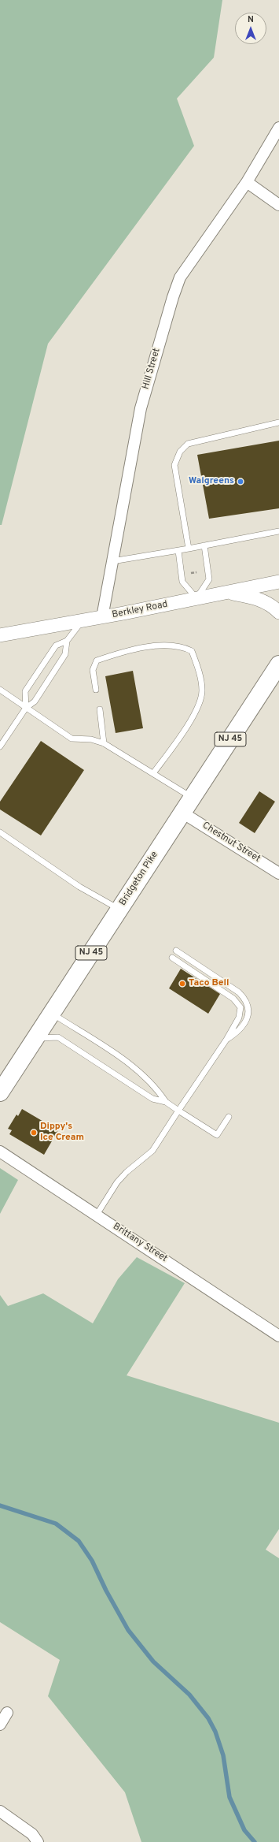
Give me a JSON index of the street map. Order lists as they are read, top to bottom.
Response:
{
  "streets": {
    "main road": ["NJ 45", "Bridgeton Pike"],
    "street": [
      "Hill Street",
      "Berkley Road",
      "Chestnut Street",
      "Brittany Street"
    ]
  },
  "crossings": [
    ["Hill Street", "Berkley Road"],
    ["Chestnut Street", "Bridgeton Pike"]
  ],
  "places": ["Walgreens", "Taco Bell", "Dippy's Ice Cream"],
  "north": "top"
}
